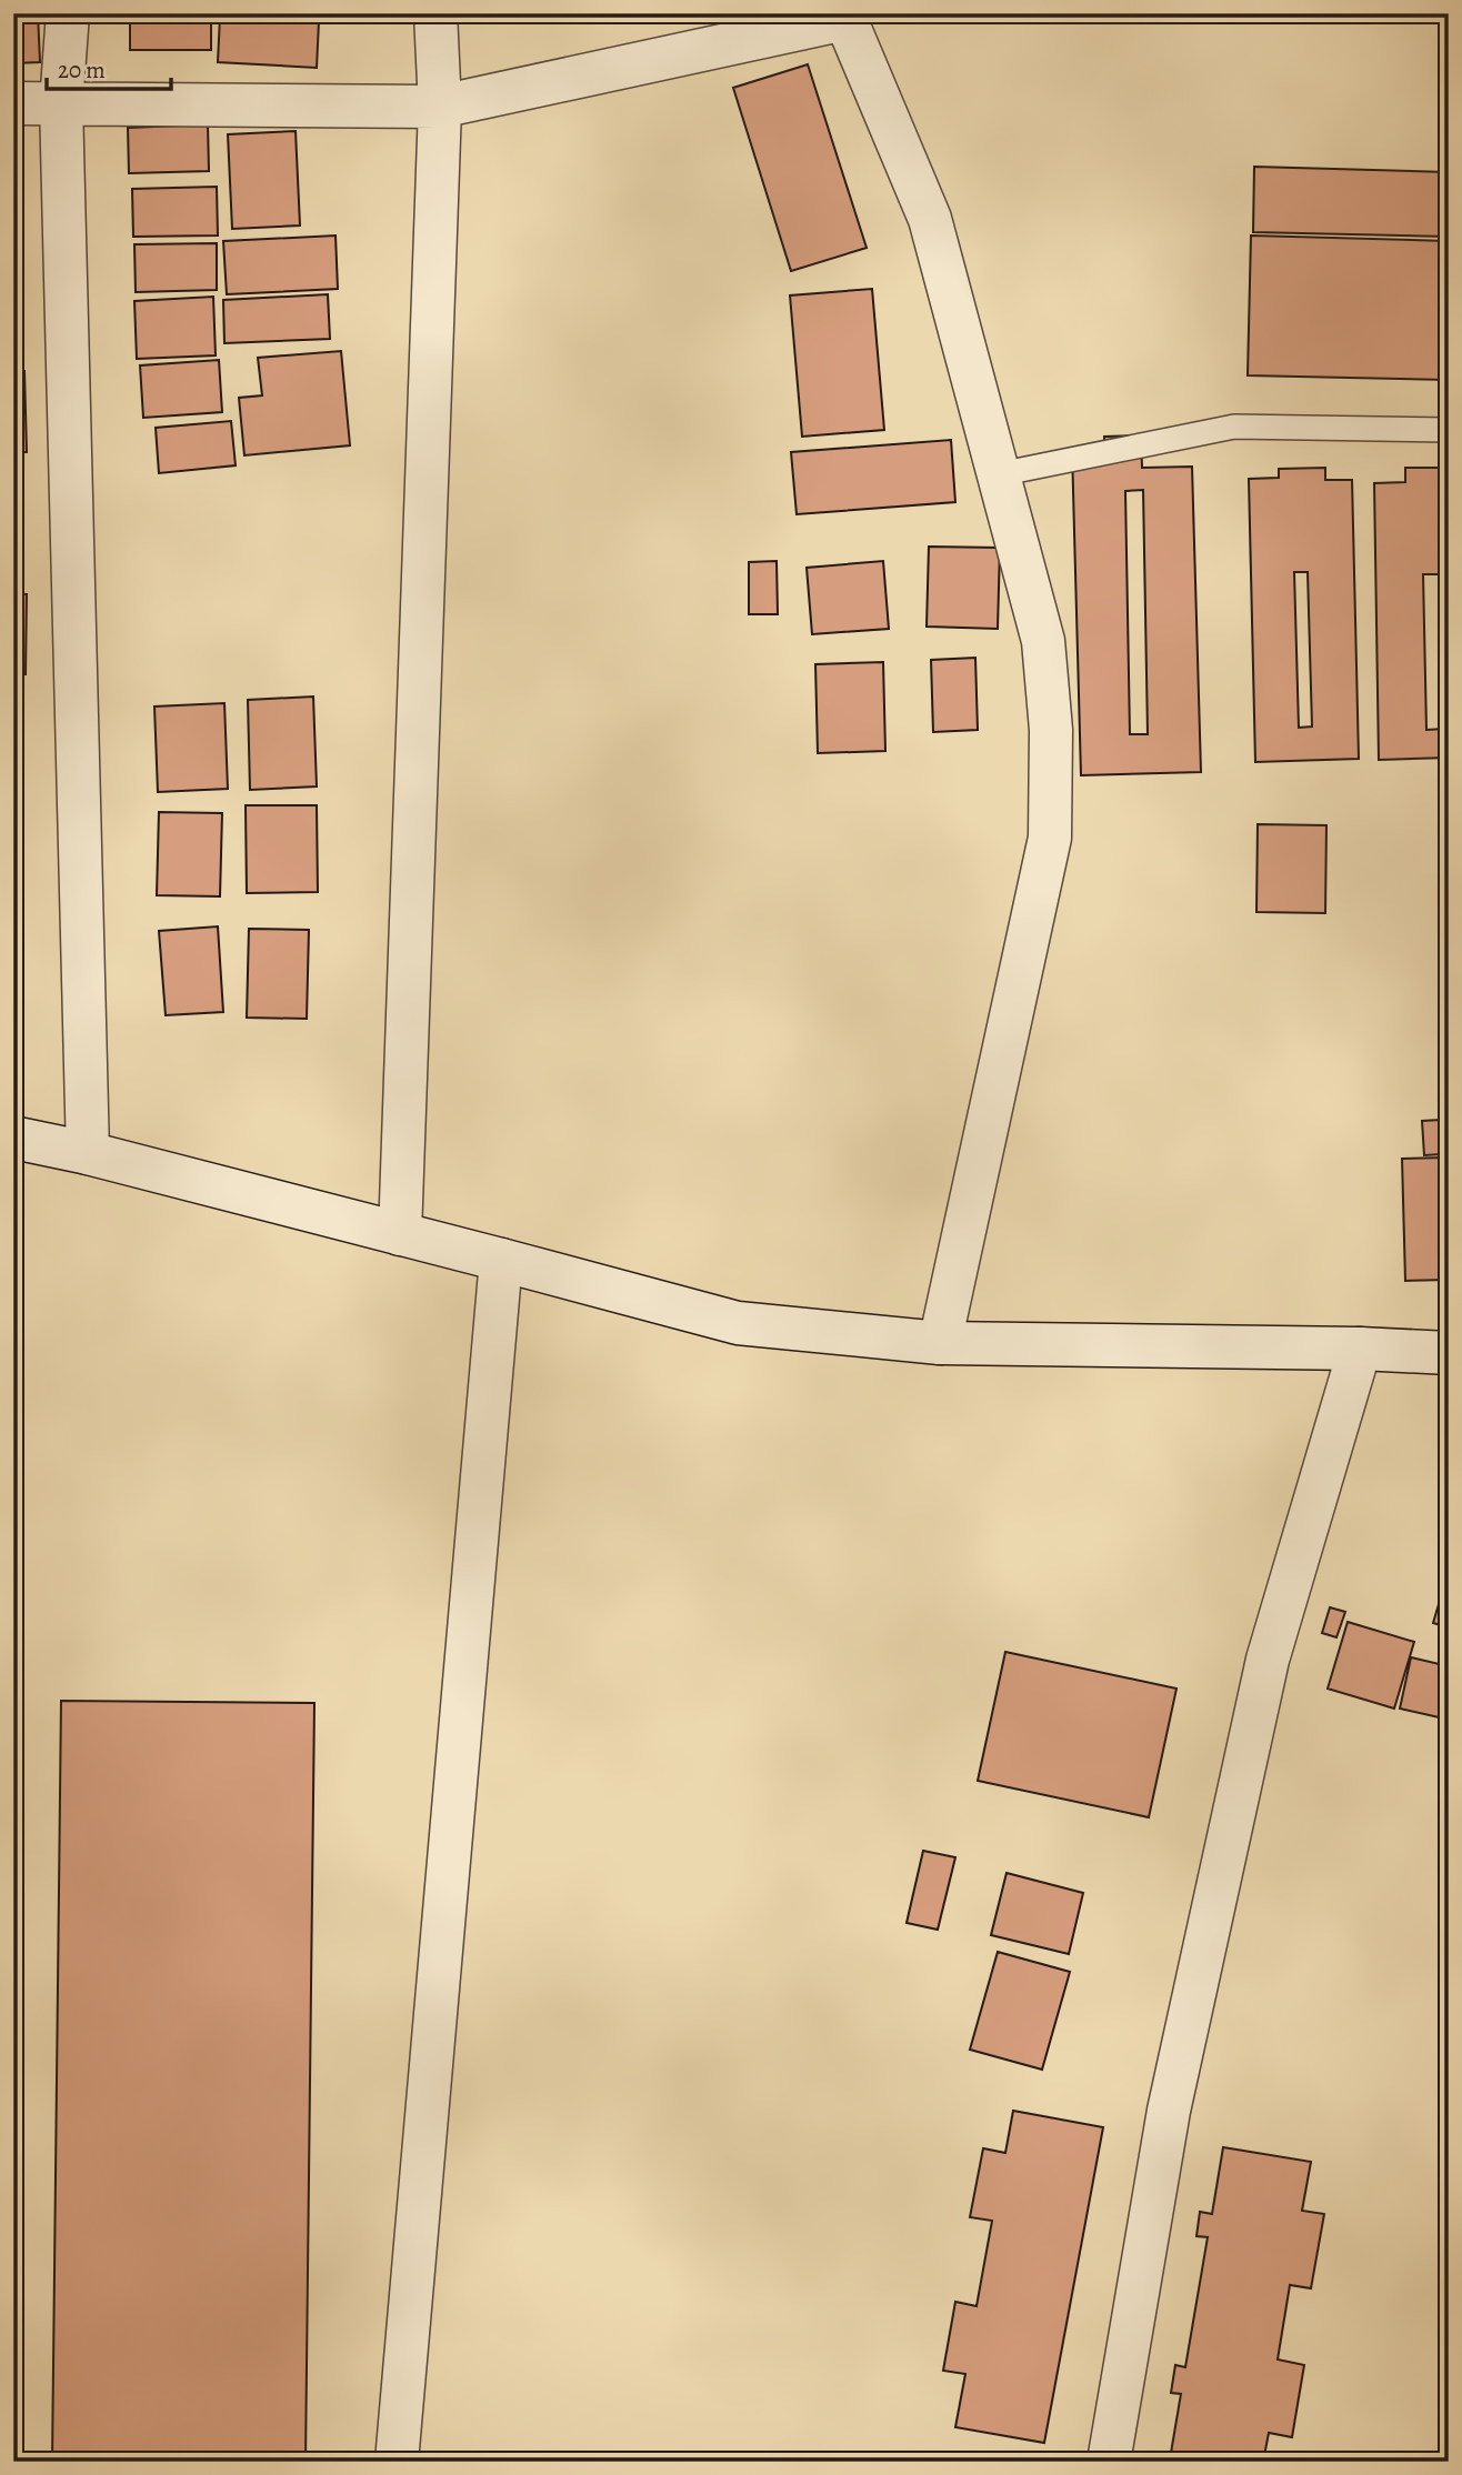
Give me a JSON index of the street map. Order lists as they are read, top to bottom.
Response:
{
  "scale_bar": "20 m"
}
